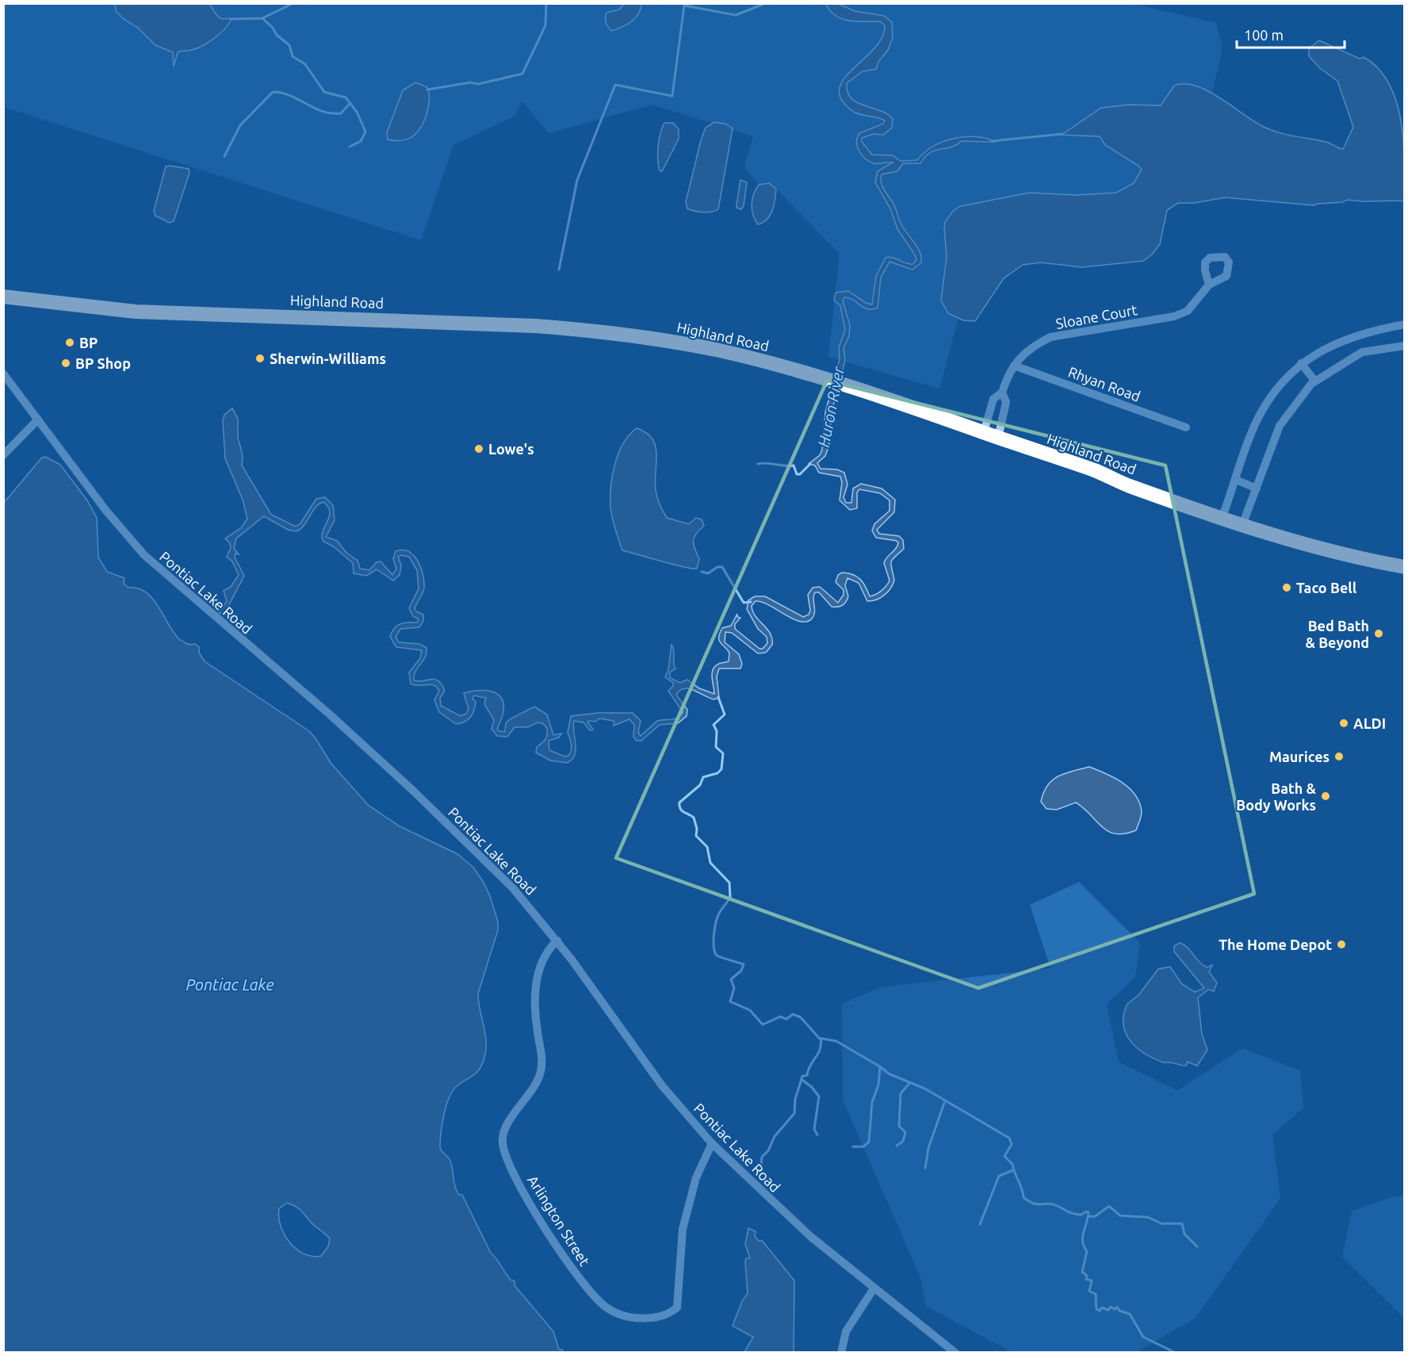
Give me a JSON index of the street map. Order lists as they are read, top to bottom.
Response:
{
  "streets": {
    "highway": ["Highland Road"],
    "street": [
      "Sloane Court",
      "Rhyan Road",
      "Pontiac Lake Road",
      "Arlington Street"
    ]
  },
  "crossings": [
    ["Highland Road", "Sloane Court"],
    ["Sloane Court", "Rhyan Road"],
    ["Pontiac Lake Road", "Arlington Street"]
  ],
  "water": ["Huron River", "Pontiac Lake"],
  "places": [
    "BP",
    "Sherwin-Williams",
    "BP Shop",
    "Lowe's",
    "Taco Bell",
    "Bed Bath & Beyond",
    "ALDI",
    "Maurices",
    "Bath & Body Works",
    "The Home Depot"
  ],
  "scale_bar": "100 m"
}
